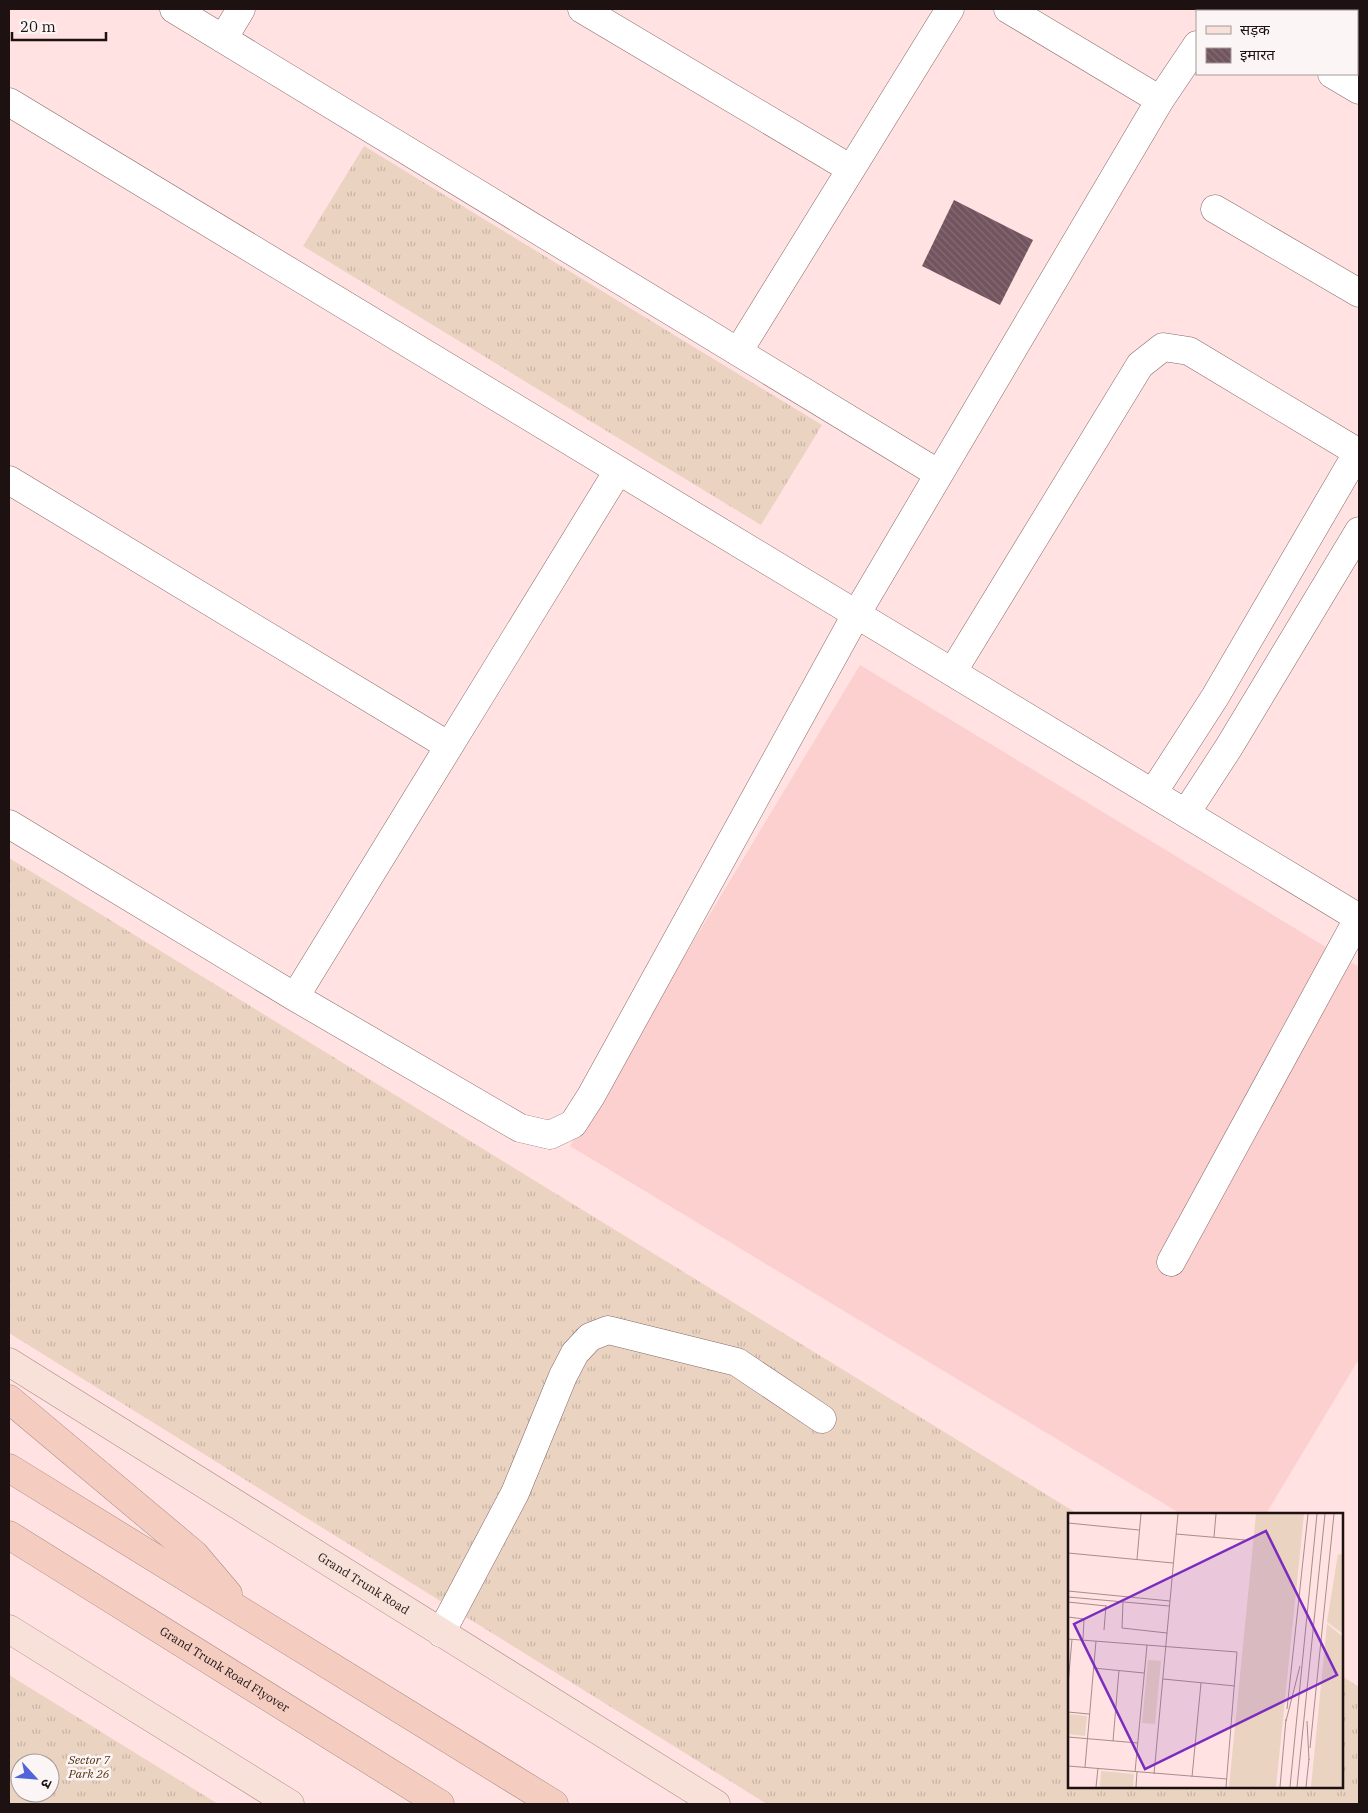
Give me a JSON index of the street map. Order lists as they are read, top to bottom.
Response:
{
  "streets": {
    "highway": ["Grand Trunk Road Flyover"],
    "main road": ["Grand Trunk Road"]
  },
  "parks": ["Sector 7 Park 26"],
  "legend": ["सड़क", "इमारत"],
  "scale_bar": "20 m",
  "north": "bottom right"
}
